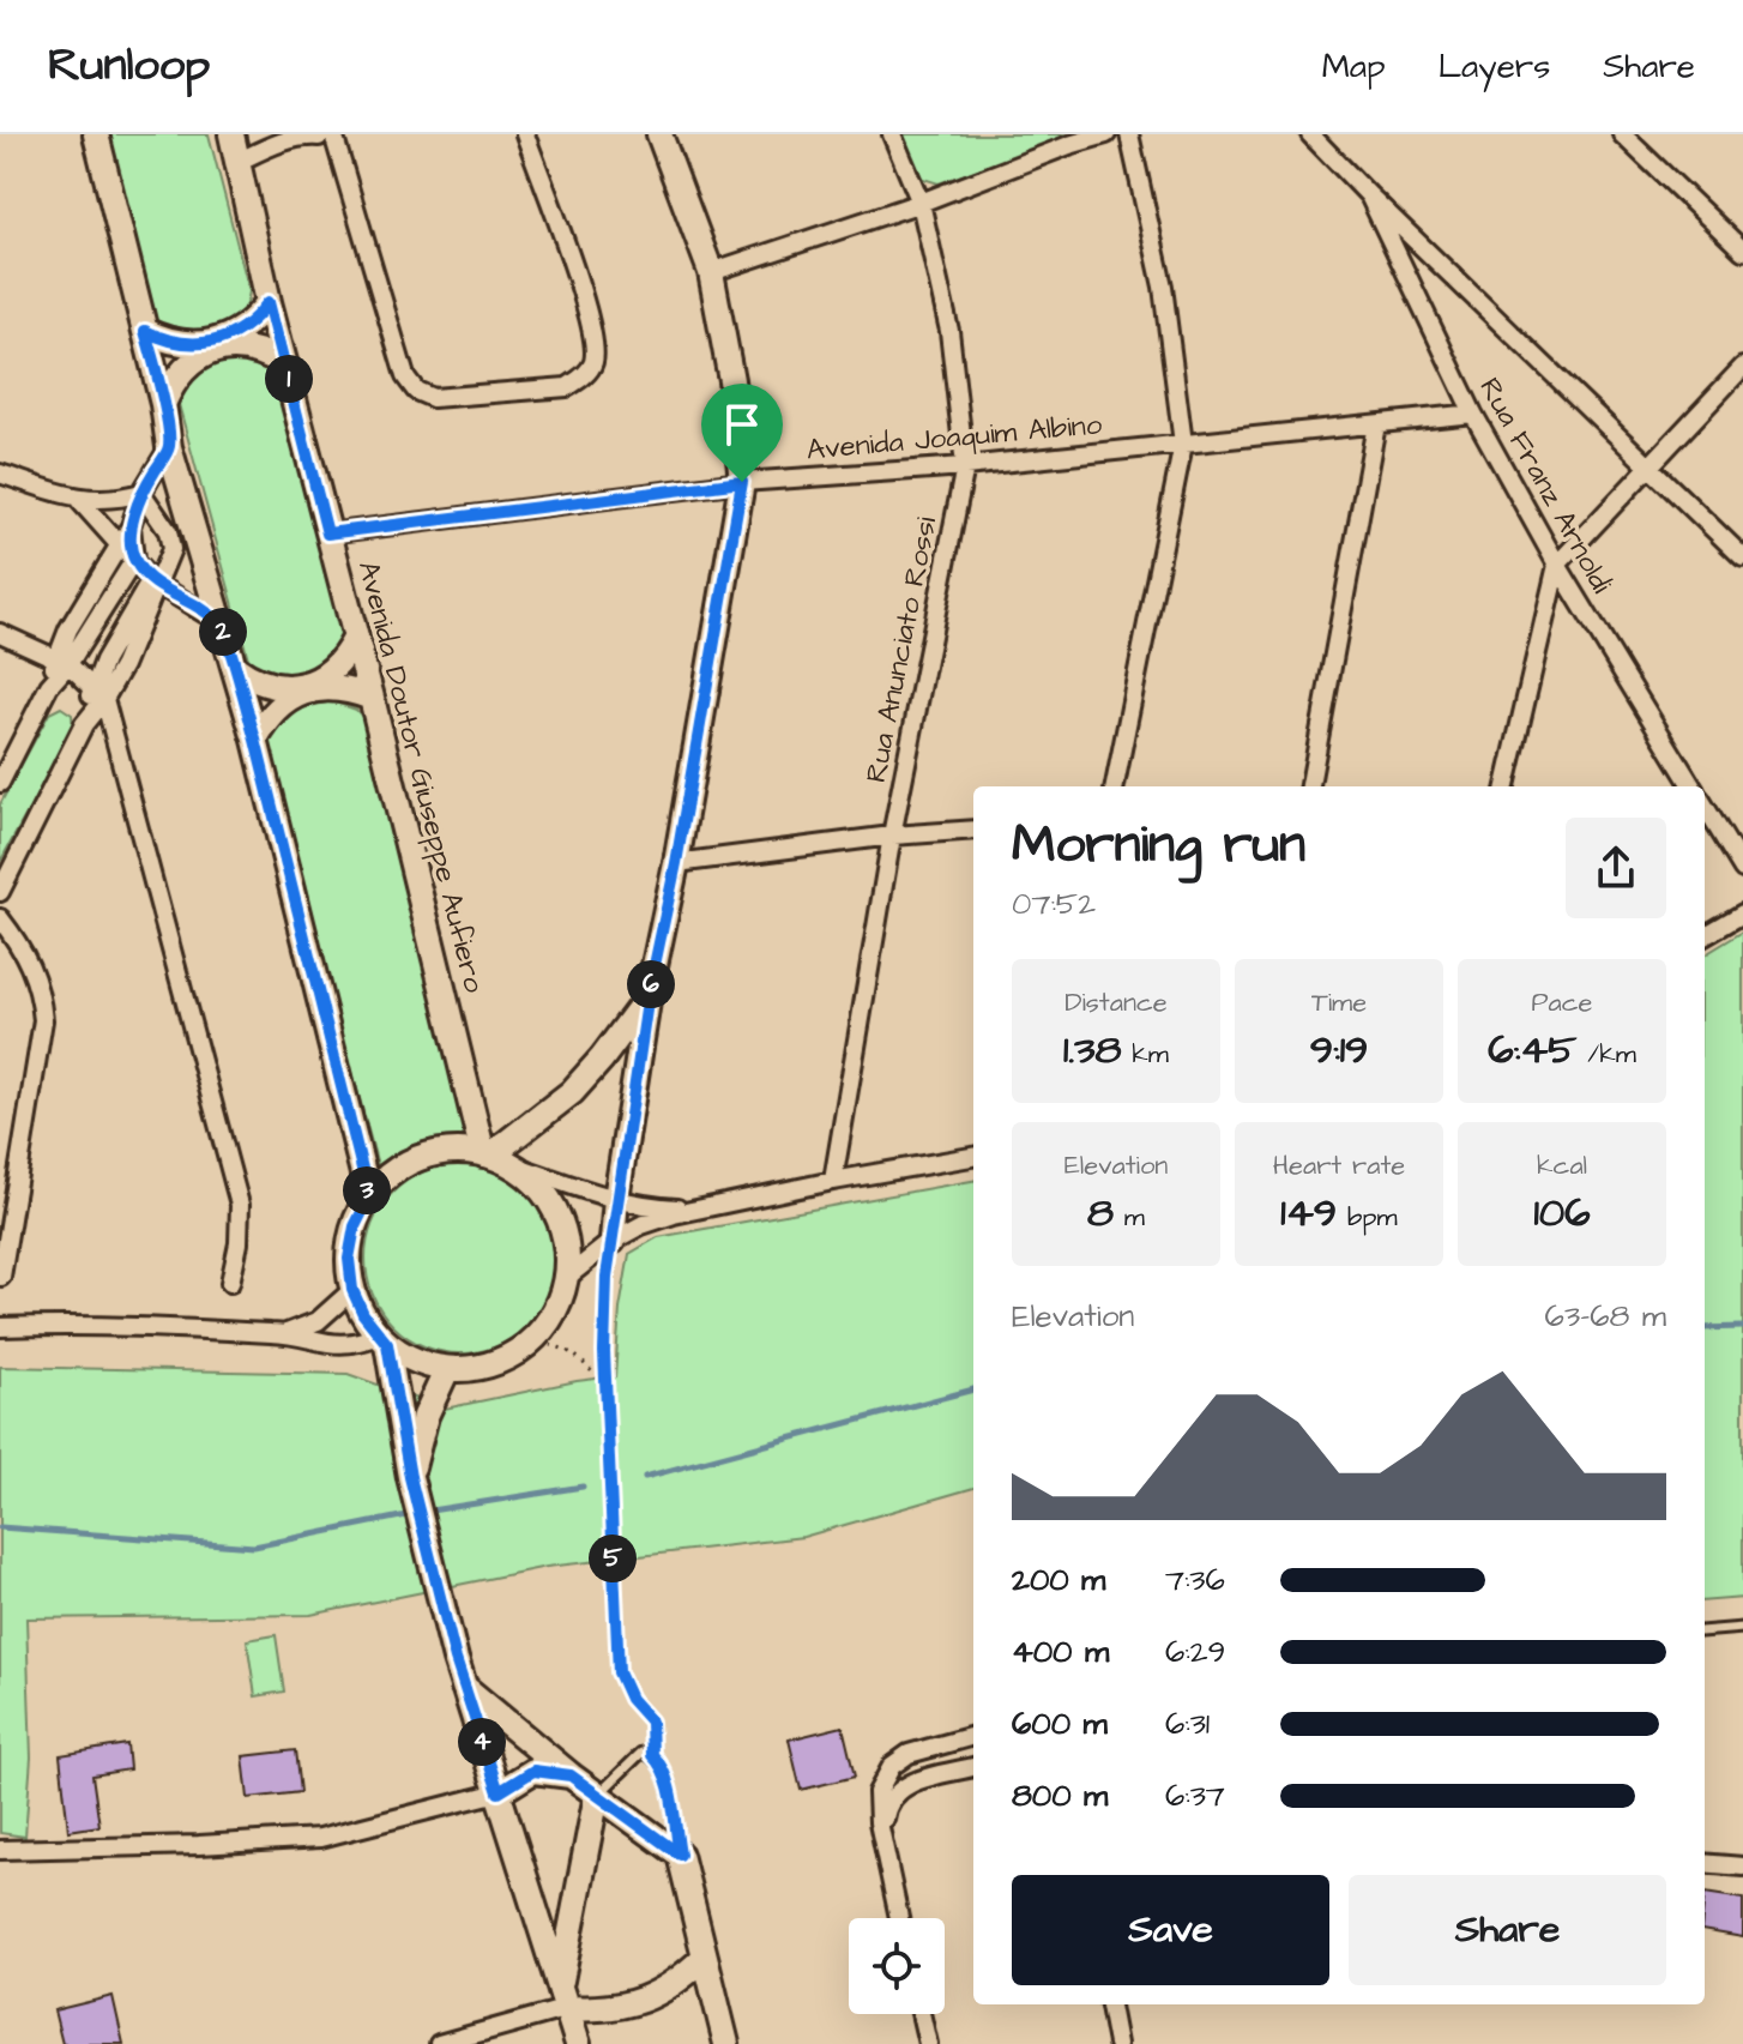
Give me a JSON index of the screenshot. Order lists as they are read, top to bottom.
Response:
{
  "streets": {
    "street": [
      "Avenida Joaquim Albino",
      "Rua Franz Arnoldi",
      "Rua Anunciato Rossi",
      "Avenida Doutor Giuseppe Aufiero"
    ]
  },
  "crossings": [
    ["Avenida Joaquim Albino", "Rua Franz Arnoldi"],
    ["Avenida Joaquim Albino", "Rua Anunciato Rossi"],
    ["Avenida Joaquim Albino", "Avenida Doutor Giuseppe Aufiero"]
  ],
  "page": {
    "header": "Runloop",
    "nav": ["Map", "Layers", "Share"],
    "pins": [
      "1",
      "2",
      "6",
      "3",
      "5",
      "4"
    ],
    "heading": ["Morning run", "07:52"],
    "stats": [
      ["Distance", "1.38 km"],
      ["Time", "9:19"],
      ["Pace", "6:45 /km"],
      ["Elevation", "8 m"],
      ["Heart rate", "149 bpm"],
      ["kcal", "106"]
    ],
    "chart": ["Elevation", "63–68 m"],
    "list": [
      {
        "name": "200 m",
        "note": "7:36"
      },
      {
        "name": "400 m",
        "note": "6:29"
      },
      {
        "name": "600 m",
        "note": "6:31"
      },
      {
        "name": "800 m",
        "note": "6:37"
      }
    ],
    "buttons": ["Save", "Share"]
  }
}
